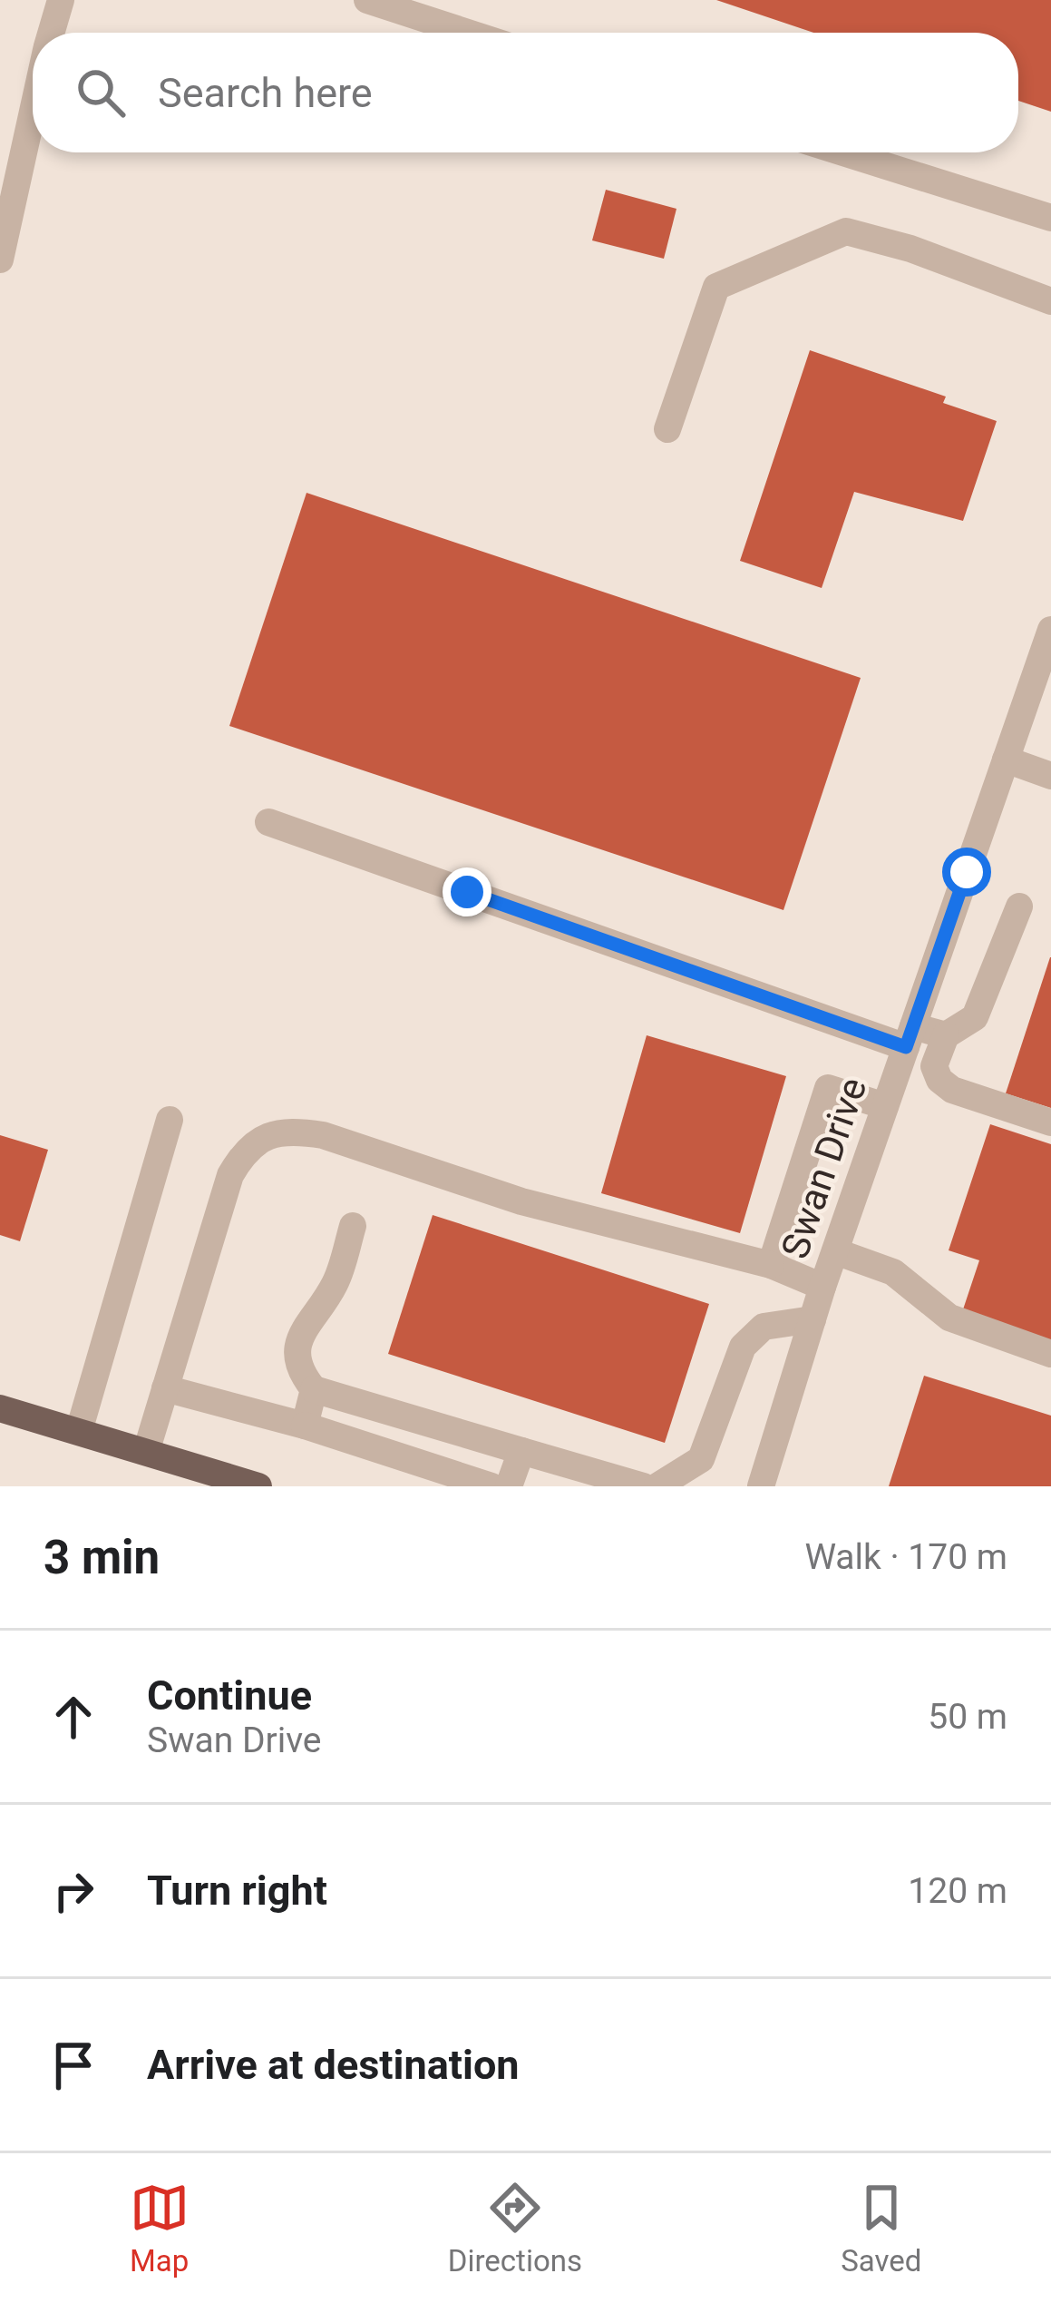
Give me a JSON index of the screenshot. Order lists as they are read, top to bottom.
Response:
{
  "streets": {
    "street": ["Swan Drive"]
  },
  "page": {
    "search": "Search here",
    "heading": ["3 min", "Walk · 170 m"],
    "list": [
      ["Continue", "Swan Drive", "50 m"],
      ["Turn right", "120 m"],
      "Arrive at destination"
    ],
    "nav": ["Map", "Directions", "Saved"]
  }
}
